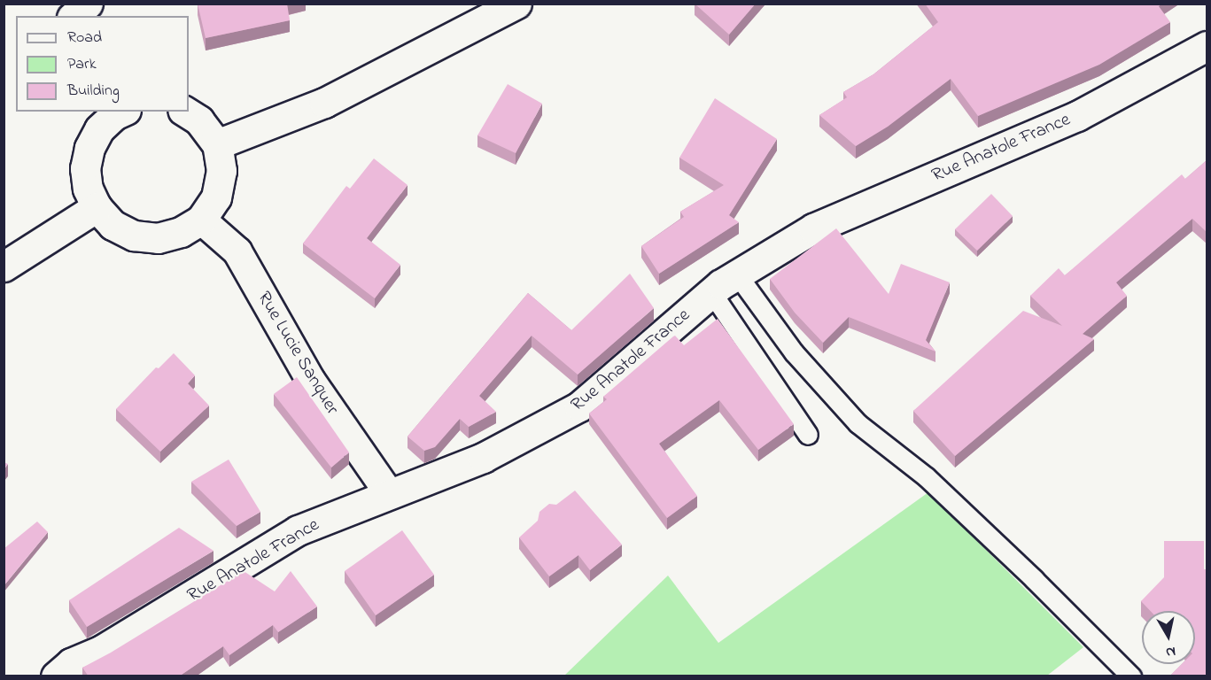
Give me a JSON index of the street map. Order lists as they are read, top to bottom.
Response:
{
  "streets": {
    "street": ["Rue Anatole France", "Rue Lucie Sanquer"]
  },
  "crossings": [
    ["Rue Anatole France", "Rue Lucie Sanquer"]
  ],
  "legend": ["Road", "Park", "Building"],
  "north": "bottom"
}
